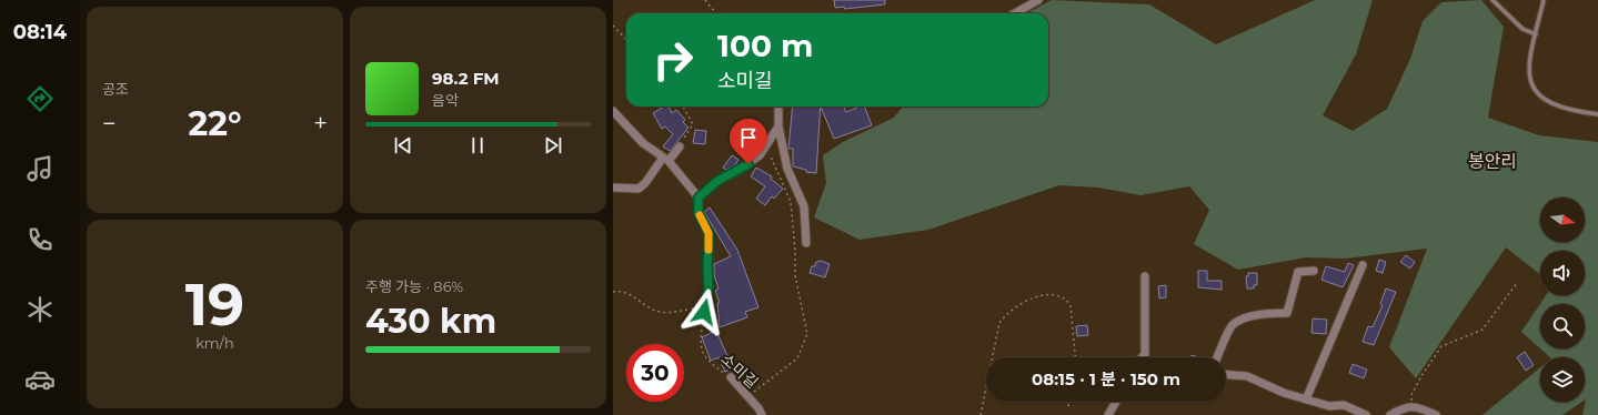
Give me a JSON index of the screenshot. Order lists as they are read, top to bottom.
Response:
{
  "streets": {
    "street": ["소미길"]
  },
  "districts": ["봉안리"],
  "north": "right",
  "page": {
    "tabs": "08:14",
    "tile": [
      "공조",
      ["19", "km/h"],
      ["주행 가능 · 86%", "430 km"]
    ],
    "turn": ["100 m", "소미길"],
    "song": ["98.2 FM", "음악"],
    "heat": ["−", "22°", "+"],
    "limit": "30",
    "trip": "08:15 · 1 분 · 150 m"
  }
}
